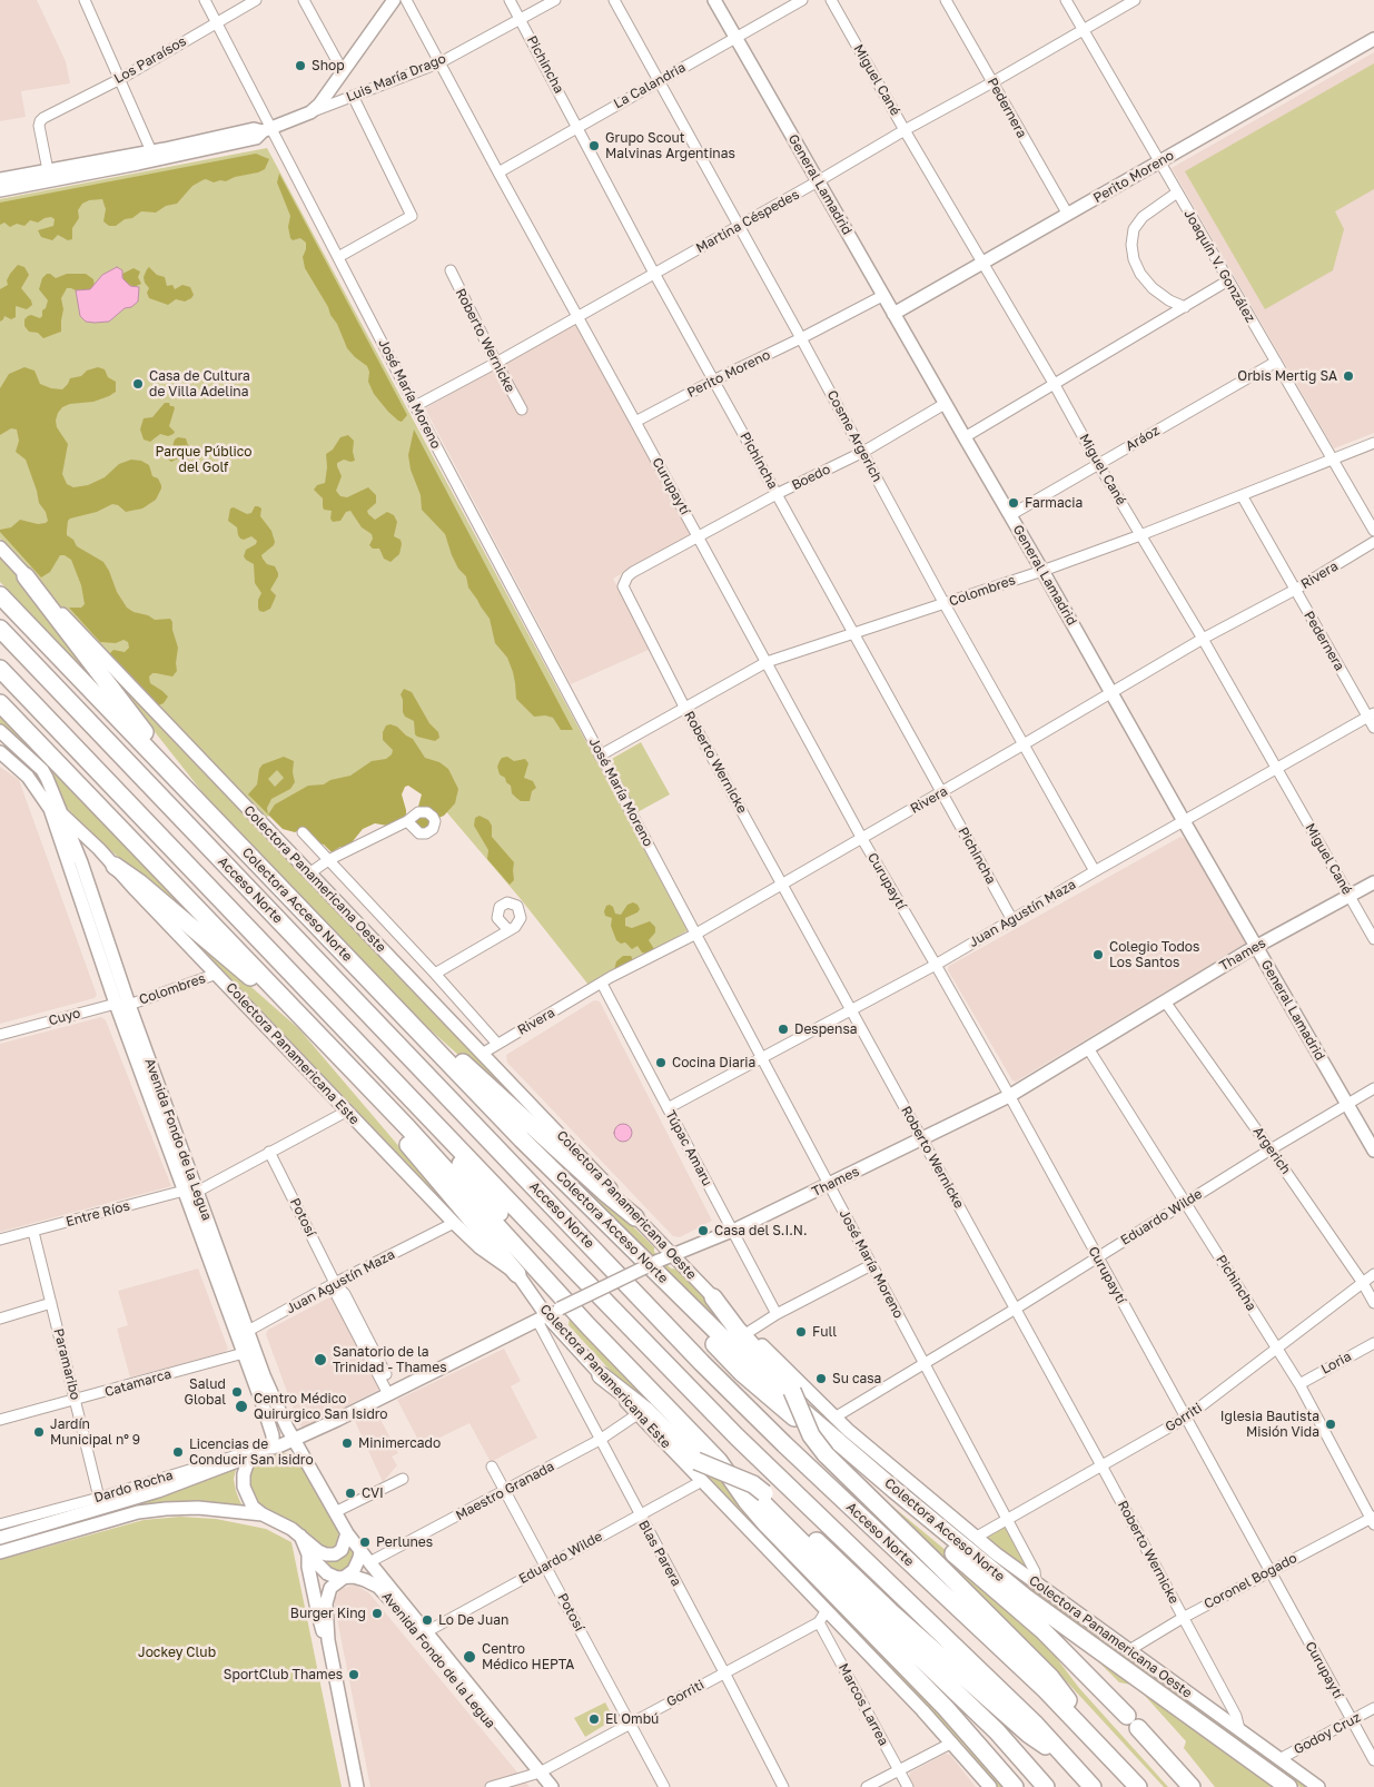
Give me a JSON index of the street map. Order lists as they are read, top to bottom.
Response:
{
  "streets": {
    "highway": ["Acceso Norte", "Colectora Acceso Norte"],
    "street": [
      "Los Paraísos",
      "Pichincha",
      "Luis María Drago",
      "Miguel Cané",
      "La Calandria",
      "Pedernera",
      "Perito Moreno",
      "General Lamadrid",
      "Martina Céspedes",
      "Joaquín V. González",
      "Roberto Wernicke",
      "José María Moreno",
      "Cosme Argerich",
      "Aráoz",
      "Boedo",
      "Curupaytí",
      "Rivera",
      "Colombres",
      "Colectora Panamericana Oeste",
      "Juan Agustín Maza",
      "Thames",
      "Cuyo",
      "Colectora Panamericana Este",
      "Avenida Fondo de la Legua",
      "Túpac Amaru",
      "Argerich",
      "Entre Ríos",
      "Potosí",
      "Eduardo Wilde",
      "Loria",
      "Paramaribo",
      "Catamarca",
      "Gorriti",
      "Dardo Rocha",
      "Maestro Granada",
      "Blas Parera",
      "Coronel Bogado",
      "Marcos Larrea",
      "Godoy Cruz"
    ]
  },
  "crossings": [
    ["Los Paraísos", "Luis María Drago"],
    ["Los Paraísos", "José María Moreno"],
    ["Pichincha", "Luis María Drago"],
    ["Pichincha", "La Calandria"],
    ["Pichincha", "Perito Moreno"],
    ["Pichincha", "Martina Céspedes"],
    ["Pichincha", "Boedo"],
    ["Pichincha", "Rivera"],
    ["Pichincha", "Colombres"],
    ["Pichincha", "Juan Agustín Maza"],
    ["Pichincha", "Thames"],
    ["Pichincha", "Eduardo Wilde"],
    ["Pichincha", "Loria"],
    ["Pichincha", "Gorriti"],
    ["Pichincha", "Coronel Bogado"],
    ["Luis María Drago", "José María Moreno"],
    ["Luis María Drago", "Curupaytí"],
    ["Miguel Cané", "Perito Moreno"],
    ["Miguel Cané", "Martina Céspedes"],
    ["Miguel Cané", "Aráoz"],
    ["Miguel Cané", "Rivera"],
    ["Miguel Cané", "Colombres"],
    ["Miguel Cané", "Juan Agustín Maza"],
    ["Miguel Cané", "Thames"],
    ["La Calandria", "General Lamadrid"],
    ["La Calandria", "Cosme Argerich"],
    ["La Calandria", "Curupaytí"],
    ["Pedernera", "Perito Moreno"],
    ["Pedernera", "Martina Céspedes"],
    ["Pedernera", "Rivera"],
    ["Pedernera", "Colombres"],
    ["Pedernera", "Juan Agustín Maza"],
    ["Perito Moreno", "General Lamadrid"],
    ["Perito Moreno", "Joaquín V. González"],
    ["Perito Moreno", "Cosme Argerich"],
    ["Perito Moreno", "Curupaytí"],
    ["General Lamadrid", "Martina Céspedes"],
    ["General Lamadrid", "Aráoz"],
    ["General Lamadrid", "Boedo"],
    ["General Lamadrid", "Rivera"],
    ["General Lamadrid", "Colombres"],
    ["General Lamadrid", "Juan Agustín Maza"],
    ["General Lamadrid", "Thames"],
    ["General Lamadrid", "Eduardo Wilde"],
    ["Martina Céspedes", "Joaquín V. González"],
    ["Martina Céspedes", "Roberto Wernicke"],
    ["Martina Céspedes", "José María Moreno"],
    ["Martina Céspedes", "Cosme Argerich"],
    ["Martina Céspedes", "Curupaytí"],
    ["Joaquín V. González", "Aráoz"],
    ["Joaquín V. González", "Colombres"],
    ["Roberto Wernicke", "Boedo"],
    ["Roberto Wernicke", "Rivera"],
    ["Roberto Wernicke", "Colombres"],
    ["Roberto Wernicke", "Colectora Panamericana Oeste"],
    ["Roberto Wernicke", "Juan Agustín Maza"],
    ["Roberto Wernicke", "Thames"],
    ["Roberto Wernicke", "Eduardo Wilde"],
    ["Roberto Wernicke", "Gorriti"],
    ["Roberto Wernicke", "Coronel Bogado"],
    ["José María Moreno", "Rivera"],
    ["José María Moreno", "Colombres"],
    ["José María Moreno", "Colectora Panamericana Oeste"],
    ["José María Moreno", "Juan Agustín Maza"],
    ["José María Moreno", "Thames"],
    ["José María Moreno", "Eduardo Wilde"],
    ["José María Moreno", "Gorriti"],
    ["Cosme Argerich", "Boedo"],
    ["Cosme Argerich", "Rivera"],
    ["Cosme Argerich", "Colombres"],
    ["Cosme Argerich", "Juan Agustín Maza"],
    ["Boedo", "Curupaytí"],
    ["Curupaytí", "Rivera"],
    ["Curupaytí", "Colombres"],
    ["Curupaytí", "Juan Agustín Maza"],
    ["Curupaytí", "Thames"],
    ["Curupaytí", "Eduardo Wilde"],
    ["Curupaytí", "Gorriti"],
    ["Curupaytí", "Coronel Bogado"],
    ["Curupaytí", "Godoy Cruz"],
    ["Rivera", "Colectora Panamericana Oeste"],
    ["Rivera", "Túpac Amaru"],
    ["Colombres", "Cuyo"],
    ["Colombres", "Colectora Panamericana Este"],
    ["Colombres", "Avenida Fondo de la Legua"],
    ["Colectora Panamericana Oeste", "Thames"],
    ["Colectora Panamericana Oeste", "Eduardo Wilde"],
    ["Colectora Panamericana Oeste", "Gorriti"],
    ["Colectora Panamericana Oeste", "Coronel Bogado"],
    ["Colectora Panamericana Oeste", "Godoy Cruz"],
    ["Juan Agustín Maza", "Colectora Panamericana Este"],
    ["Juan Agustín Maza", "Avenida Fondo de la Legua"],
    ["Juan Agustín Maza", "Túpac Amaru"],
    ["Juan Agustín Maza", "Potosí"],
    ["Thames", "Colectora Panamericana Este"],
    ["Thames", "Avenida Fondo de la Legua"],
    ["Thames", "Túpac Amaru"],
    ["Thames", "Argerich"],
    ["Thames", "Potosí"],
    ["Thames", "Dardo Rocha"],
    ["Thames", "Blas Parera"],
    ["Cuyo", "Avenida Fondo de la Legua"],
    ["Colectora Panamericana Este", "Avenida Fondo de la Legua"],
    ["Colectora Panamericana Este", "Eduardo Wilde"],
    ["Colectora Panamericana Este", "Gorriti"],
    ["Colectora Panamericana Este", "Maestro Granada"],
    ["Colectora Panamericana Este", "Blas Parera"],
    ["Avenida Fondo de la Legua", "Entre Ríos"],
    ["Avenida Fondo de la Legua", "Eduardo Wilde"],
    ["Avenida Fondo de la Legua", "Catamarca"],
    ["Avenida Fondo de la Legua", "Gorriti"],
    ["Avenida Fondo de la Legua", "Dardo Rocha"],
    ["Avenida Fondo de la Legua", "Maestro Granada"],
    ["Argerich", "Eduardo Wilde"],
    ["Argerich", "Gorriti"],
    ["Entre Ríos", "Paramaribo"],
    ["Potosí", "Eduardo Wilde"],
    ["Potosí", "Gorriti"],
    ["Potosí", "Maestro Granada"],
    ["Eduardo Wilde", "Blas Parera"],
    ["Paramaribo", "Catamarca"],
    ["Paramaribo", "Dardo Rocha"],
    ["Gorriti", "Blas Parera"],
    ["Gorriti", "Marcos Larrea"],
    ["Maestro Granada", "Blas Parera"]
  ],
  "parks": ["Parque Público del Golf", "Jockey Club"],
  "places": [
    "Shop",
    "Grupo Scout Malvinas Argentinas",
    "Orbis Mertig SA",
    "Casa de Cultura de Villa Adelina",
    "Farmacia",
    "Colegio Todos Los Santos",
    "Despensa",
    "Cocina Diaria",
    "Casa del S.I.N.",
    "Full",
    "Sanatorio de la Trinidad - Thames",
    "Su casa",
    "Salud Global",
    "Centro Médico Quirurgico San Isidro",
    "Iglesia Bautista Misión Vida",
    "Jardín Municipal nº 9",
    "Minimercado",
    "Licencias de Conducir San isidro",
    "CVI",
    "Perlunes",
    "Burger King",
    "Lo De Juan",
    "Centro Médico HEPTA",
    "SportClub Thames",
    "El Ombú"
  ]
}
